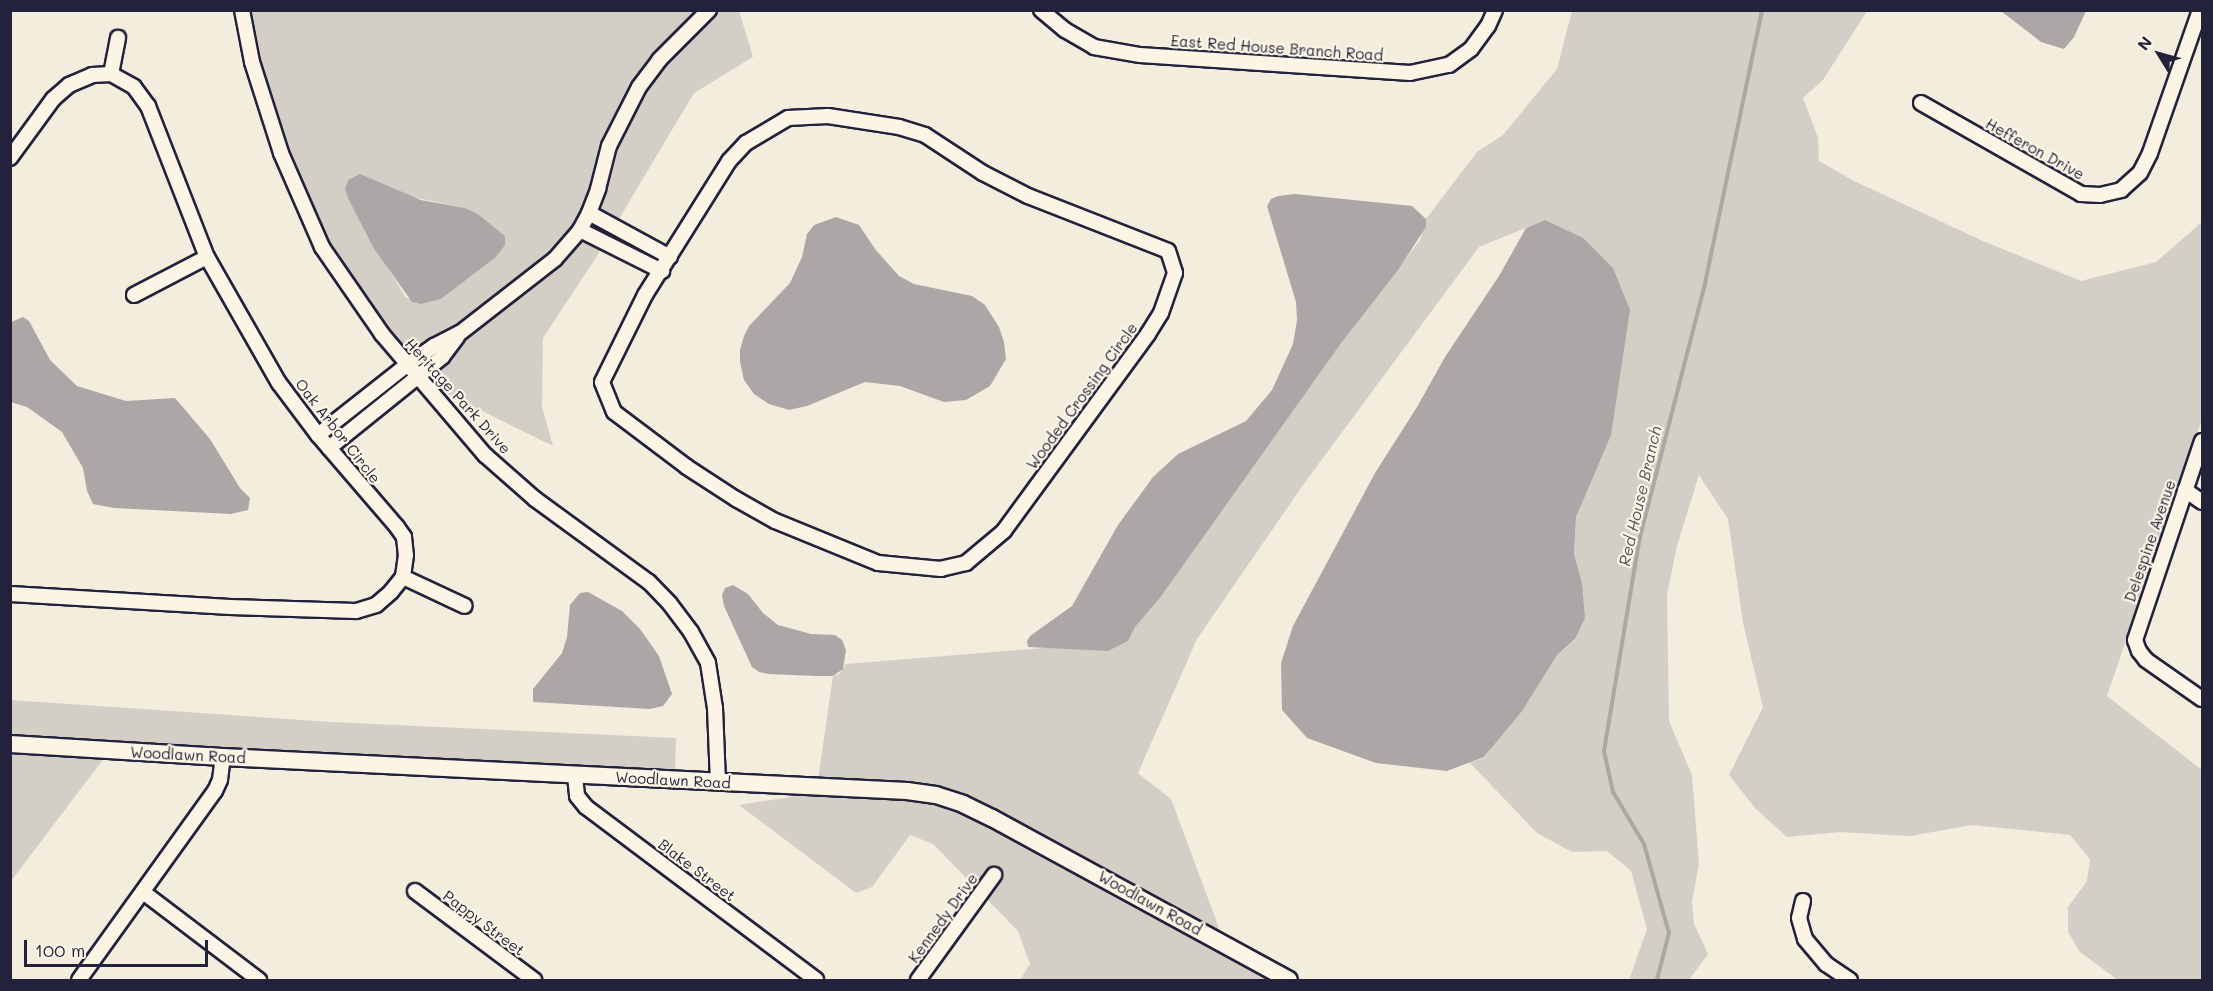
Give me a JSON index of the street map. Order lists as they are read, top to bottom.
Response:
{
  "streets": {
    "street": [
      "East Red House Branch Road",
      "Hefferon Drive",
      "Heritage Park Drive",
      "Wooded Crossing Circle",
      "Oak Arbor Circle",
      "Delespine Avenue",
      "Woodlawn Road",
      "Blake Street",
      "Kennedy Drive",
      "Pappy Street"
    ]
  },
  "crossings": [
    ["Heritage Park Drive", "Woodlawn Road"],
    ["Woodlawn Road", "Blake Street"]
  ],
  "water": ["Red House Branch"],
  "scale_bar": "100 m",
  "north": "top left"
}
